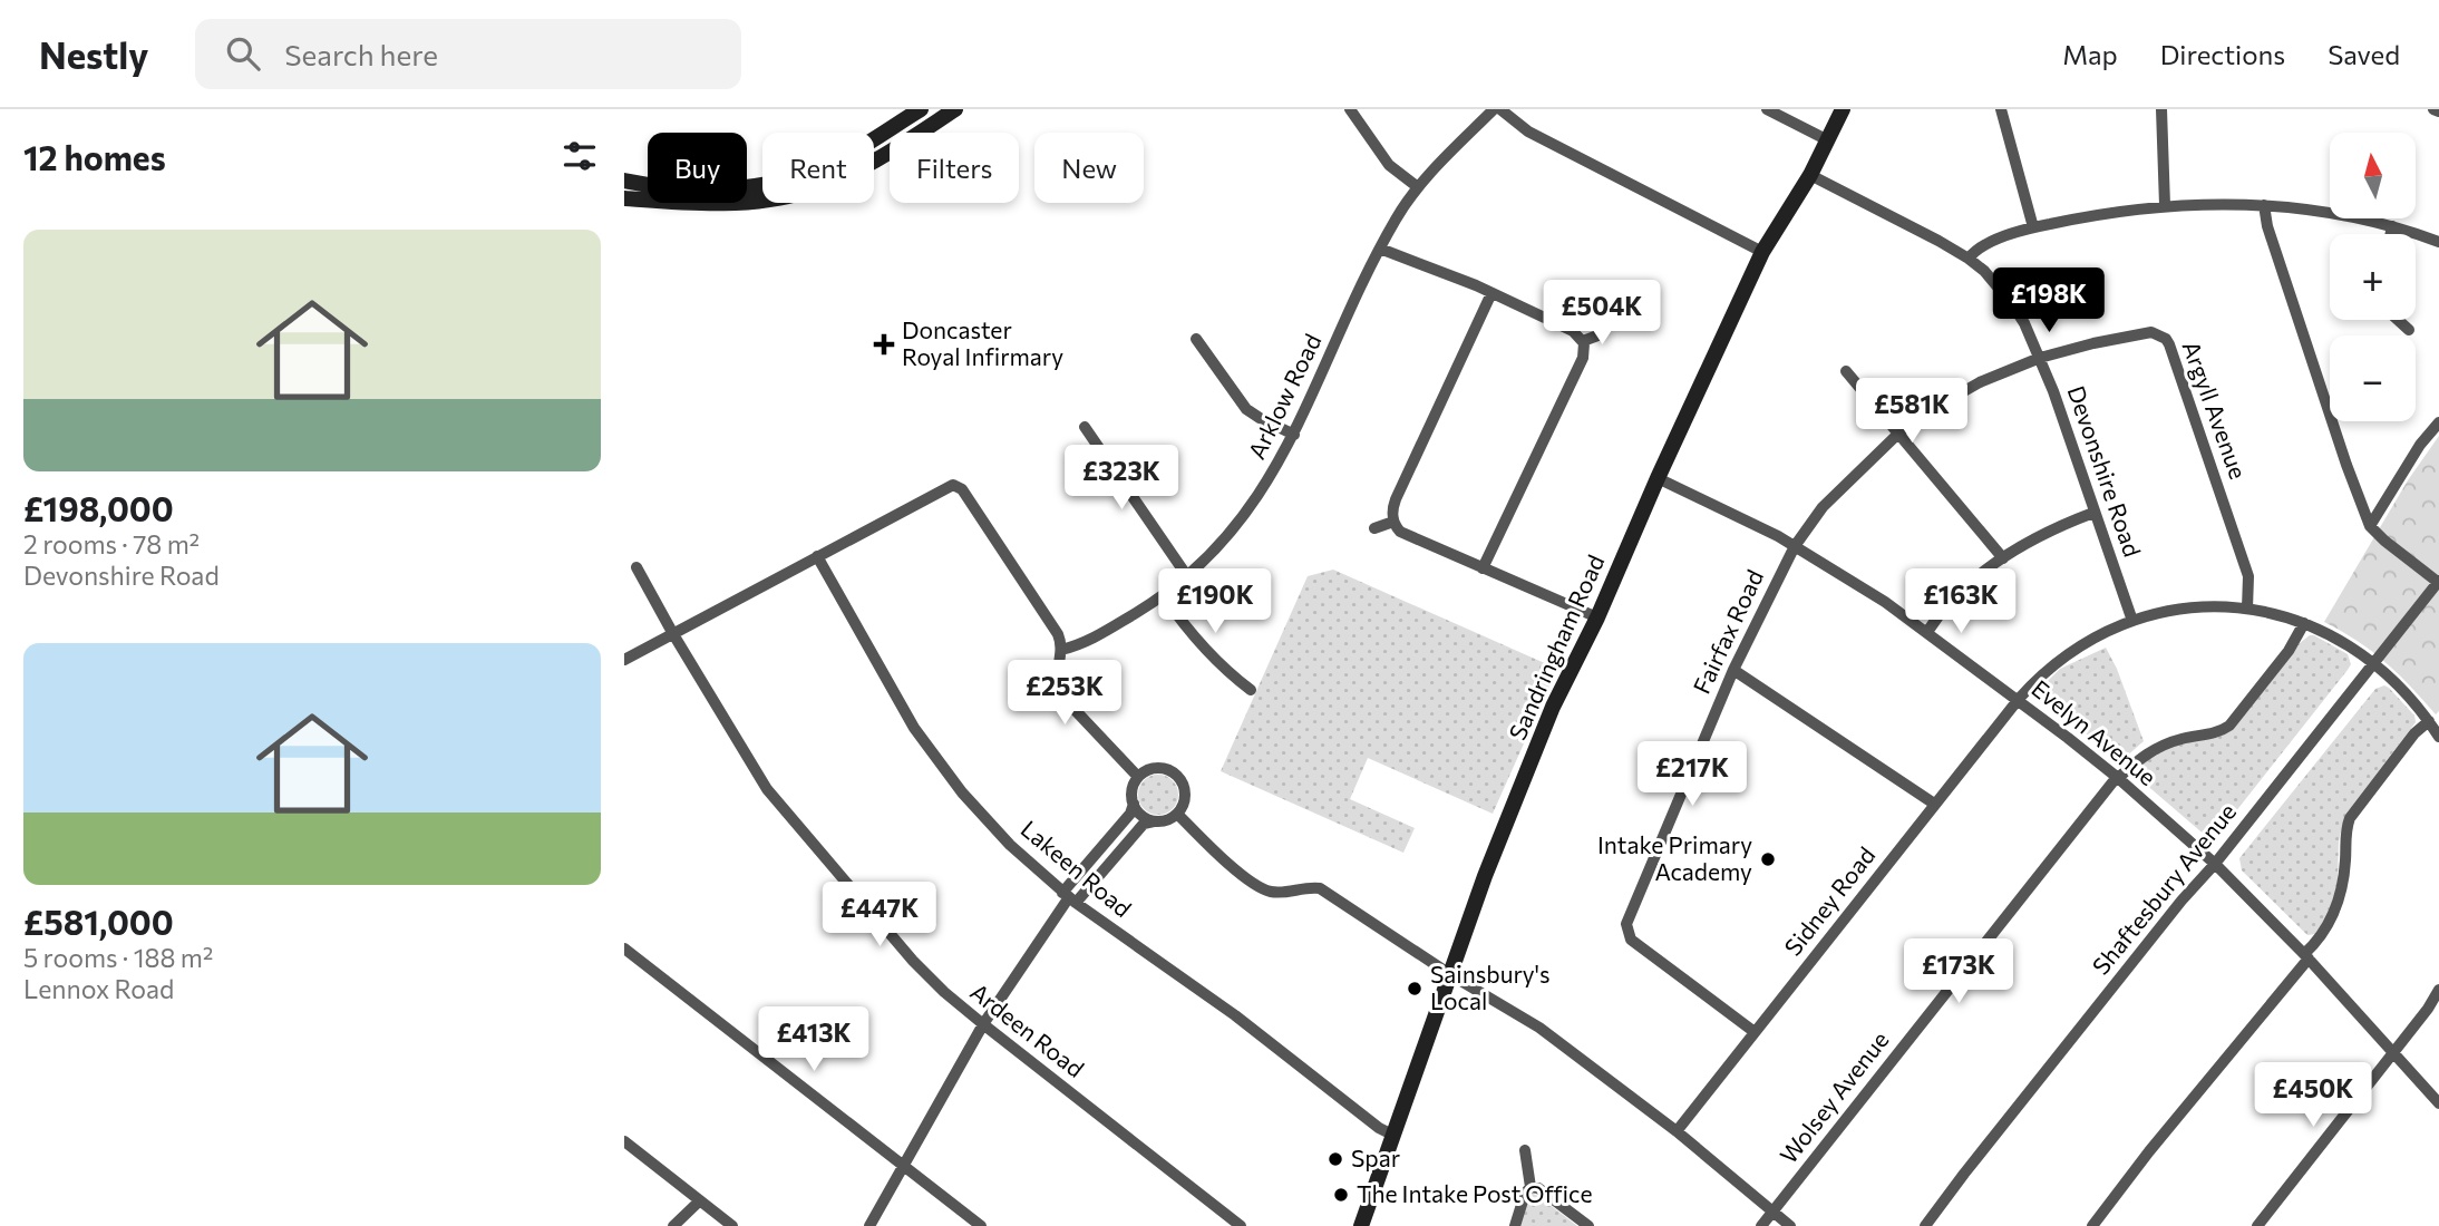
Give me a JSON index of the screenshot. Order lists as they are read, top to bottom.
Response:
{
  "streets": {
    "street": [
      "Arklow Road",
      "Argyll Avenue",
      "Devonshire Road",
      "Fairfax Road",
      "Sandringham Road",
      "Evelyn Avenue",
      "Lakeen Road",
      "Shaftesbury Avenue",
      "Sidney Road",
      "Ardeen Road",
      "Wolsey Avenue"
    ]
  },
  "crossings": [
    ["Argyll Avenue", "Devonshire Road"],
    ["Argyll Avenue", "Fairfax Road"],
    ["Argyll Avenue", "Evelyn Avenue"],
    ["Argyll Avenue", "Sidney Road"],
    ["Devonshire Road", "Sandringham Road"],
    ["Devonshire Road", "Sidney Road"],
    ["Fairfax Road", "Evelyn Avenue"],
    ["Fairfax Road", "Sidney Road"],
    ["Sandringham Road", "Evelyn Avenue"],
    ["Sandringham Road", "Lakeen Road"],
    ["Evelyn Avenue", "Shaftesbury Avenue"],
    ["Evelyn Avenue", "Sidney Road"],
    ["Evelyn Avenue", "Wolsey Avenue"],
    ["Shaftesbury Avenue", "Sidney Road"],
    ["Sidney Road", "Wolsey Avenue"]
  ],
  "places": {
    "health": ["Doncaster Royal Infirmary"],
    "other": [
      "Intake Primary Academy",
      "Sainsbury's Local",
      "Spar",
      "The Intake Post Office"
    ]
  },
  "north": "top",
  "page": {
    "header": "Nestly",
    "search": "Search here",
    "nav": ["Map", "Directions", "Saved"],
    "heading": "12 homes",
    "map_buttons": ["+", "−"],
    "chip": [
      "Buy",
      "Rent",
      "Filters",
      "New"
    ],
    "list": [
      {
        "name": "£198,000",
        "note": "2 rooms · 78 m² · Devonshire Road"
      },
      {
        "name": "£581,000",
        "note": "5 rooms · 188 m² · Lennox Road"
      }
    ],
    "price": [
      "£198K",
      "£504K",
      "£581K",
      "£323K",
      "£190K",
      "£163K",
      "£253K",
      "£217K",
      "£447K",
      "£173K",
      "£413K",
      "£450K"
    ]
  }
}
